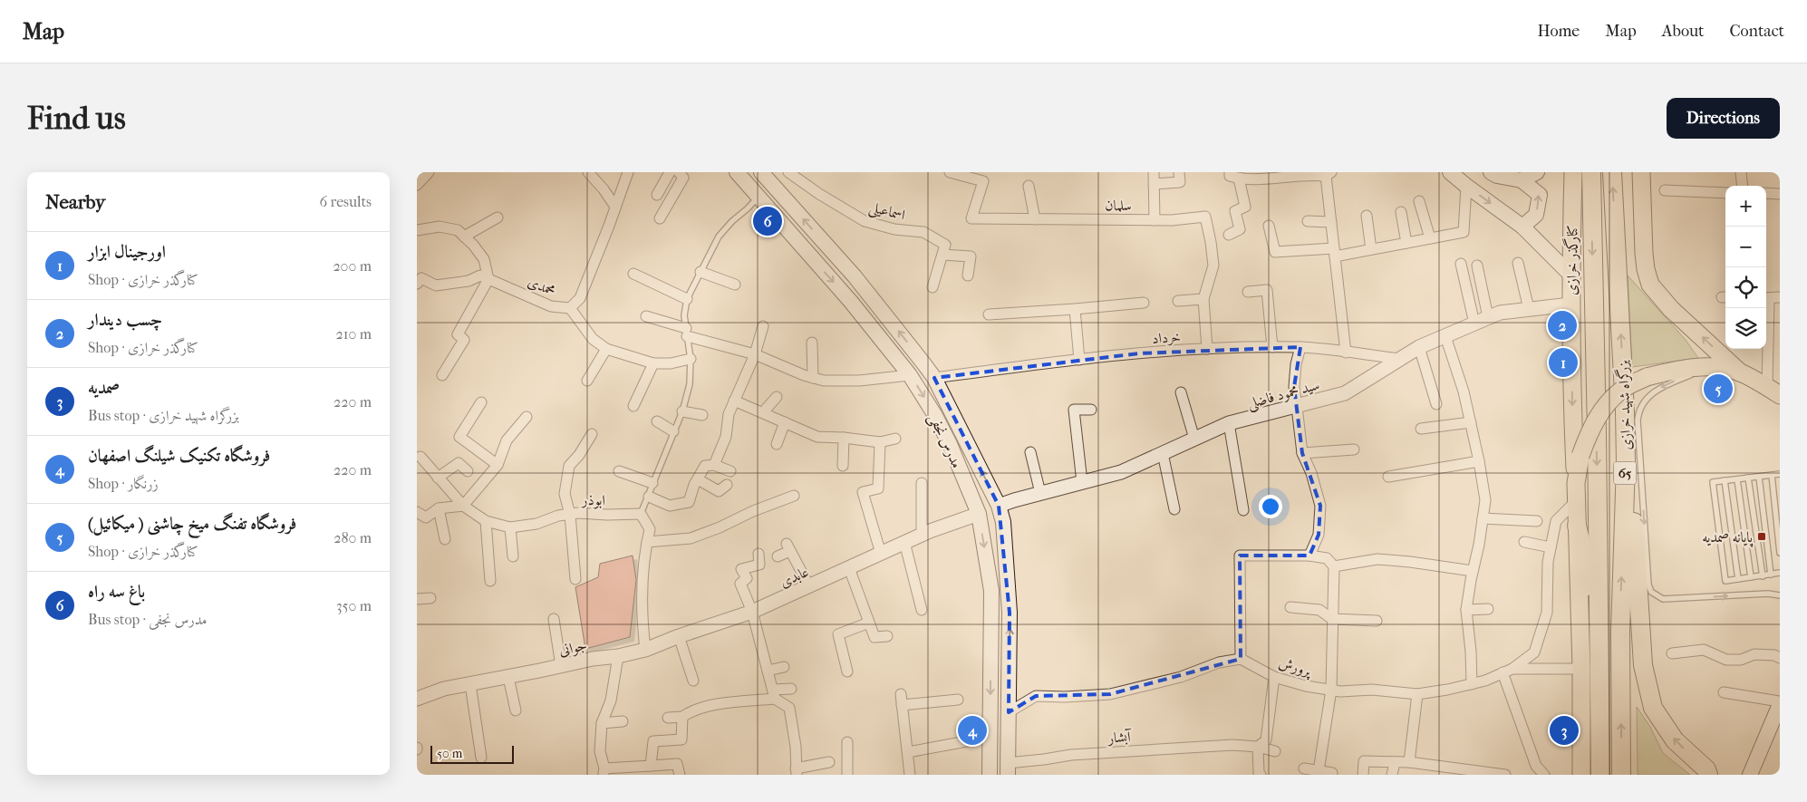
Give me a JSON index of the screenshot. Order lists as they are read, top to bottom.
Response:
{
  "streets": {
    "highway": ["بزرگراه شهید خرازی", "65"],
    "main road": ["کنارگذر خرازی", "مدرس نجفی"],
    "street": [
      "سلمان",
      "اسماعیلی",
      "محمدی",
      "خرداد",
      "سید محمود فاضلی",
      "ابوذر",
      "عابدی",
      "جوانی",
      "پرورش",
      "آبشار"
    ]
  },
  "crossings": [
    ["سلمان", "خرداد"],
    ["کنارگذر خرازی", "سید محمود فاضلی"],
    ["خرداد", "سید محمود فاضلی"],
    ["خرداد", "مدرس نجفی"],
    ["سید محمود فاضلی", "مدرس نجفی"],
    ["مدرس نجفی", "عابدی"],
    ["مدرس نجفی", "آبشار"],
    ["عابدی", "جوانی"]
  ],
  "one_way": ["کنارگذر خرازی"],
  "places": {
    "transit": ["پایانه صمدیه"]
  },
  "scale_bar": "50 m",
  "page": {
    "header": "Map",
    "nav": [
      "Home",
      "Map",
      "About",
      "Contact"
    ],
    "buttons": "Directions",
    "title": "Find us",
    "heading": ["Nearby", "6 results"],
    "map_buttons": ["+", "−"],
    "pins": [
      "6",
      "2",
      "1",
      "5",
      "3",
      "4"
    ],
    "list": [
      {
        "mark": "1",
        "name": "اورجینال ابزار",
        "note": "Shop · کنارگذر خرازی",
        "value": "200 m"
      },
      {
        "mark": "2",
        "name": "چسب دیندار",
        "note": "Shop · کنارگذر خرازی",
        "value": "210 m"
      },
      {
        "mark": "3",
        "name": "صمدیه",
        "note": "Bus stop · بزرگراه شهید خرازی",
        "value": "220 m"
      },
      {
        "mark": "4",
        "name": "فروشگاه تکنیک شیلنگ اصفهان",
        "note": "Shop · زرنگار",
        "value": "220 m"
      },
      {
        "mark": "5",
        "name": "فروشگاه تفنگ میخ چاشنی ( میکائیل)",
        "note": "Shop · کنارگذر خرازی",
        "value": "280 m"
      },
      {
        "mark": "6",
        "name": "باغ سه راه",
        "note": "Bus stop · مدرس نجفی",
        "value": "350 m"
      }
    ],
    "scale": "50 m"
  }
}
